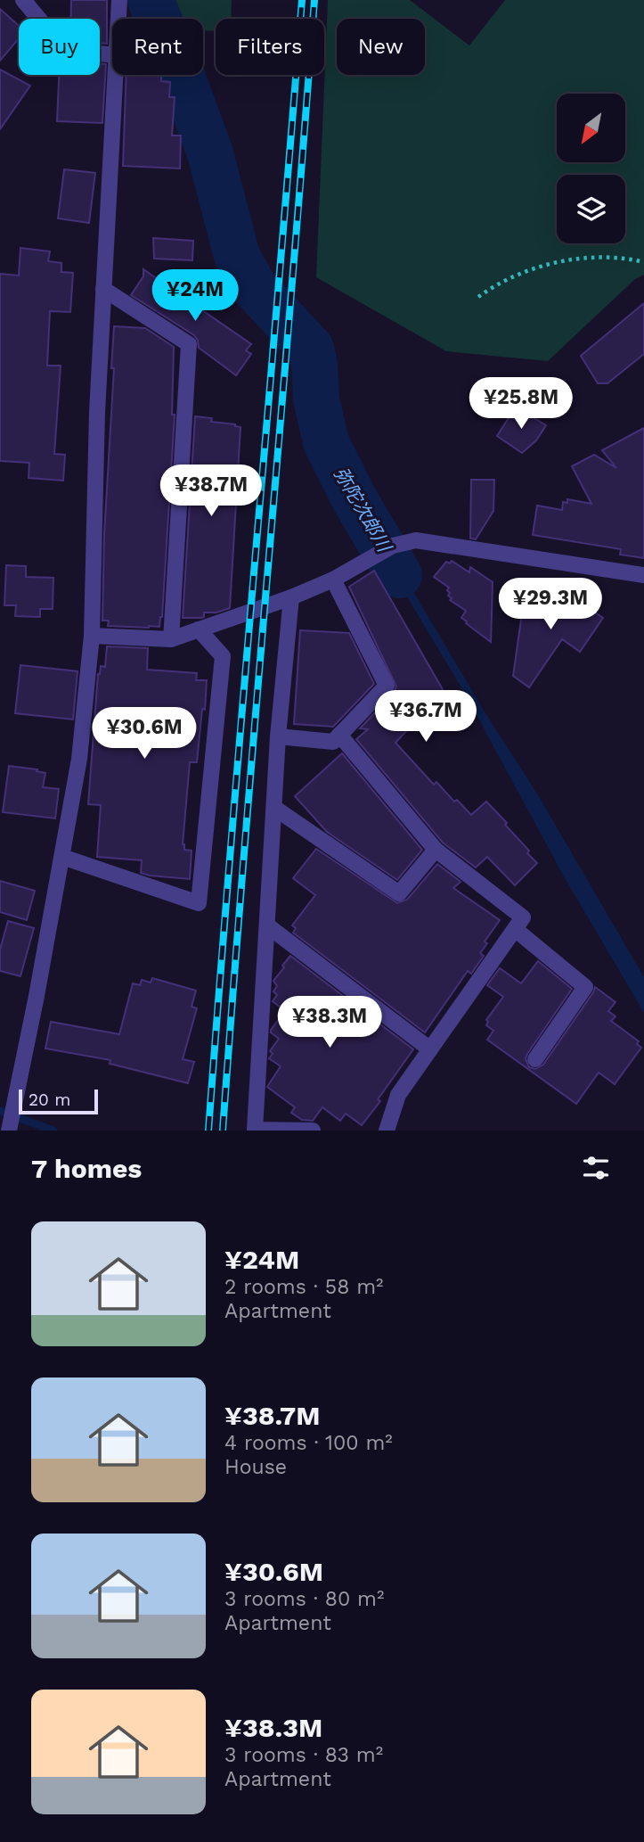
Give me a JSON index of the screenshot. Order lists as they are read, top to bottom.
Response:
{
  "water": ["弥陀次郎川"],
  "scale_bar": "20 m",
  "north": "bottom left",
  "page": {
    "chip": [
      "Buy",
      "Rent",
      "Filters",
      "New"
    ],
    "price": [
      "¥24M",
      "¥25.8M",
      "¥38.7M",
      "¥29.3M",
      "¥36.7M",
      "¥30.6M",
      "¥38.3M"
    ],
    "scale": "20 m",
    "heading": "7 homes",
    "list": [
      {
        "name": "¥24M",
        "note": "2 rooms · 58 m² · Apartment"
      },
      {
        "name": "¥38.7M",
        "note": "4 rooms · 100 m² · House"
      },
      {
        "name": "¥30.6M",
        "note": "3 rooms · 80 m² · Apartment"
      },
      {
        "name": "¥38.3M",
        "note": "3 rooms · 83 m² · Apartment"
      }
    ]
  }
}
